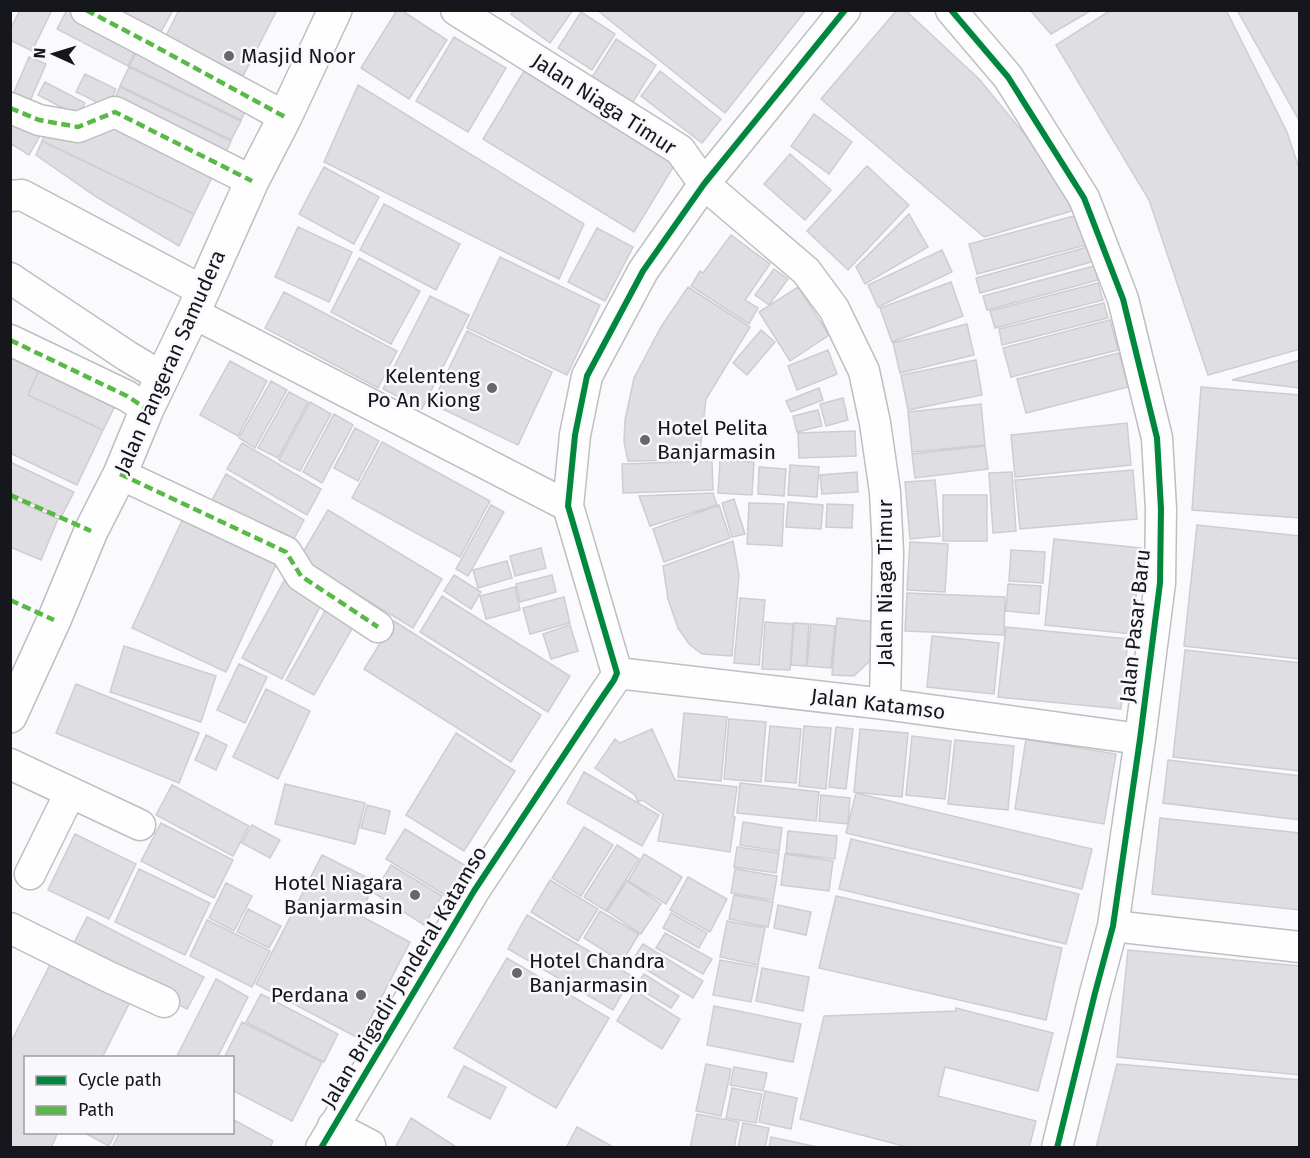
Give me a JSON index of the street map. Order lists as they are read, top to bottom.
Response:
{
  "streets": {
    "highway": ["Jalan Pangeran Samudera"],
    "street": [
      "Jalan Niaga Timur",
      "Jalan Pasar Baru",
      "Jalan Katamso",
      "Jalan Brigadir Jenderal Katamso"
    ]
  },
  "crossings": [
    ["Jalan Niaga Timur", "Jalan Katamso"],
    ["Jalan Pasar Baru", "Jalan Katamso"],
    ["Jalan Katamso", "Jalan Brigadir Jenderal Katamso"]
  ],
  "places": [
    "Masjid Noor",
    "Kelenteng Po An Kiong",
    "Hotel Pelita Banjarmasin",
    "Hotel Niagara Banjarmasin",
    "Hotel Chandra Banjarmasin",
    "Perdana"
  ],
  "legend": ["Cycle path", "Path"],
  "north": "left"
}
